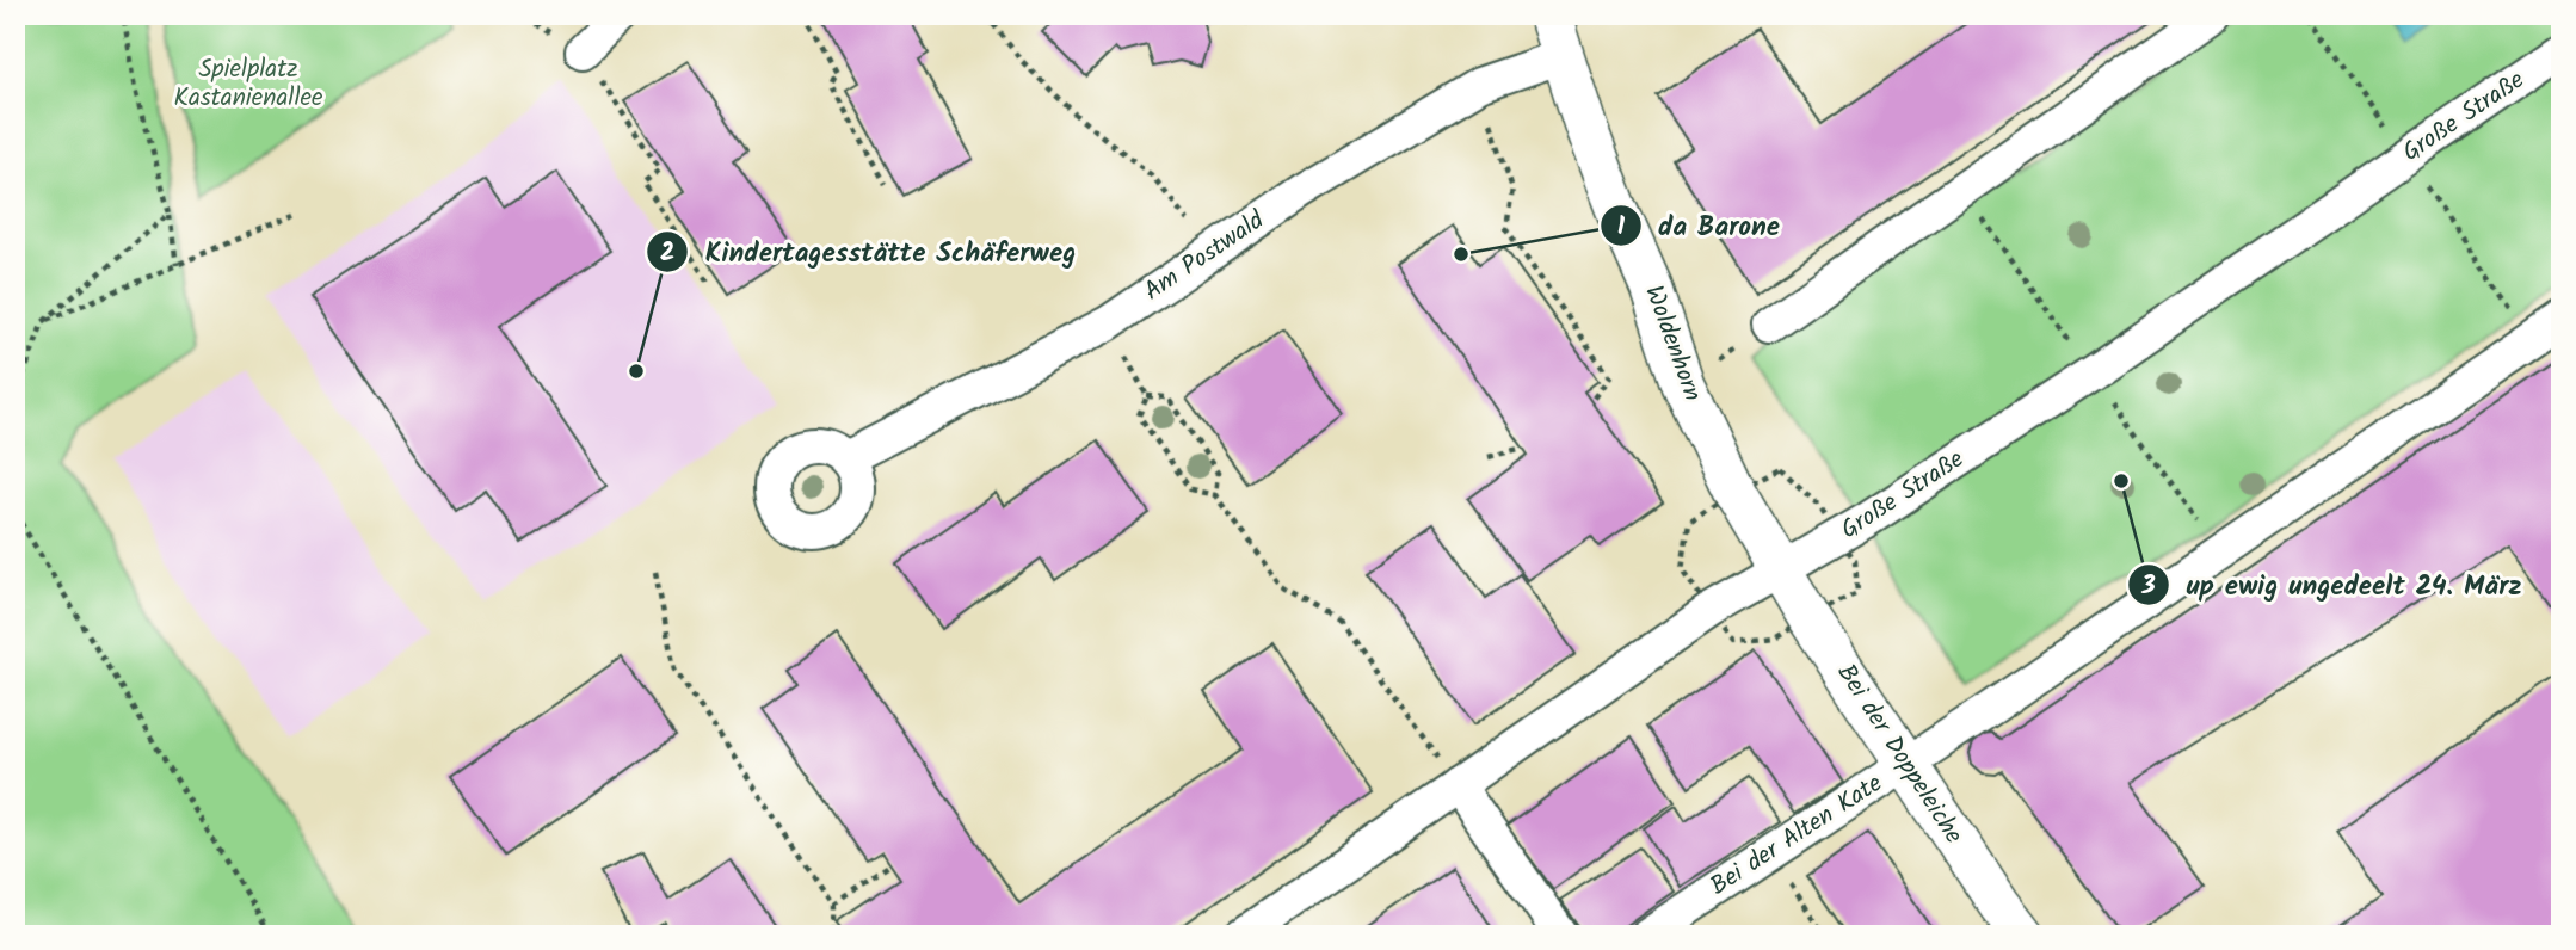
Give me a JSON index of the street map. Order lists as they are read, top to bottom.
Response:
{
  "streets": {
    "street": [
      "Große Straße",
      "Am Postwald",
      "Woldenhorn",
      "Bei der Doppeleiche",
      "Bei der Alten Kate"
    ]
  },
  "crossings": [
    ["Große Straße", "Woldenhorn"],
    ["Große Straße", "Bei der Doppeleiche"],
    ["Am Postwald", "Woldenhorn"],
    ["Woldenhorn", "Bei der Doppeleiche"],
    ["Bei der Doppeleiche", "Bei der Alten Kate"]
  ],
  "parks": ["Spielplatz Kastanienallee"],
  "places": ["da Barone", "Kindertagesstätte Schäferweg", "up ewig ungedeelt 24. März"]
}
